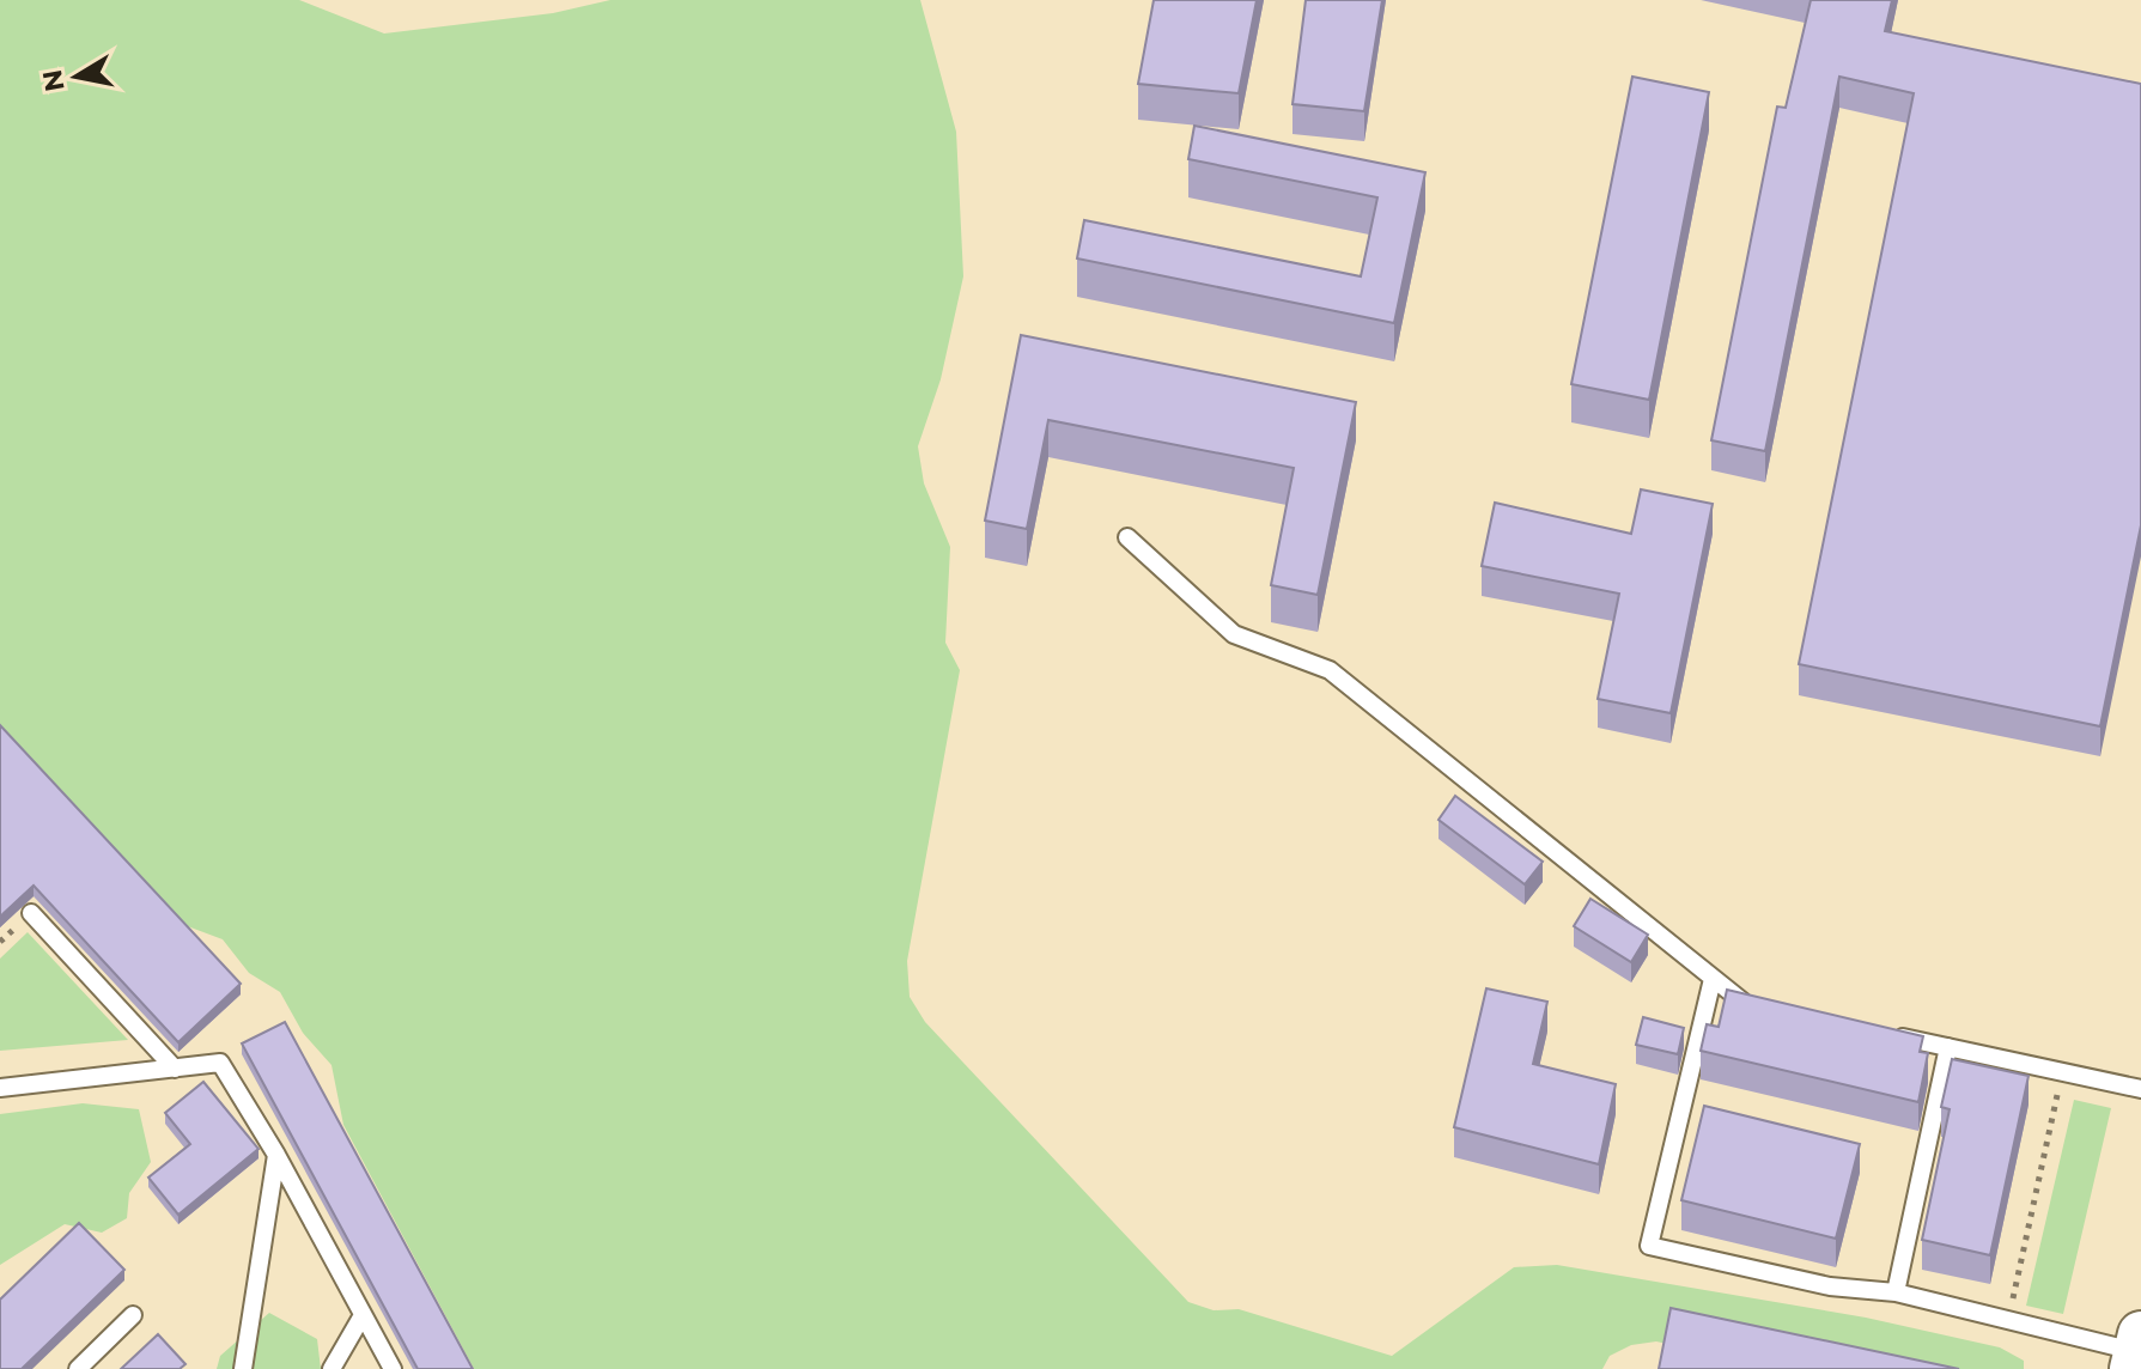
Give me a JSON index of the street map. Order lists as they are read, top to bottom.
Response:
{
  "north": "left"
}
